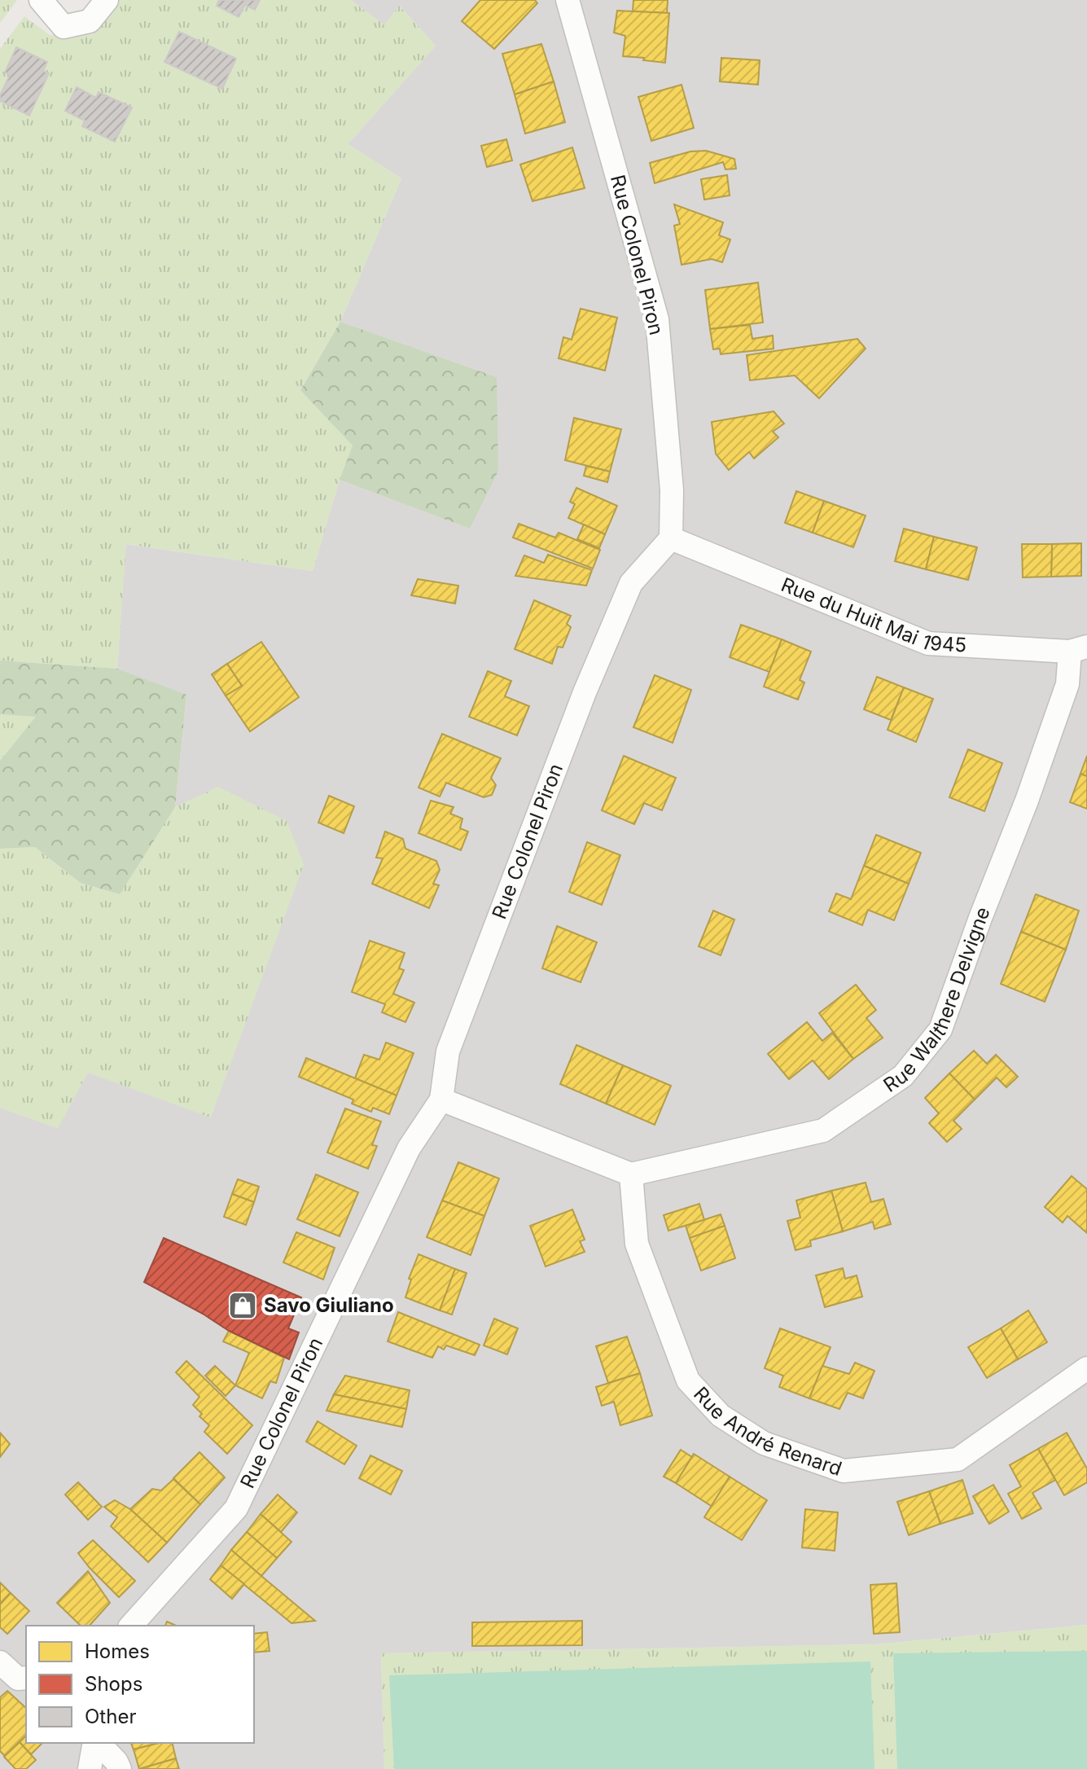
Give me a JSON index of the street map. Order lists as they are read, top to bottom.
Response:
{
  "streets": {
    "street": [
      "Rue Colonel Piron",
      "Rue du Huit Mai 1945",
      "Rue Walthere Delvigne",
      "Rue André Renard"
    ]
  },
  "crossings": [
    ["Rue Colonel Piron", "Rue du Huit Mai 1945"],
    ["Rue du Huit Mai 1945", "Rue Walthere Delvigne"],
    ["Rue Walthere Delvigne", "Rue André Renard"]
  ],
  "places": {
    "shop": ["Savo Giuliano"]
  },
  "legend": ["Homes", "Shops", "Other"]
}
